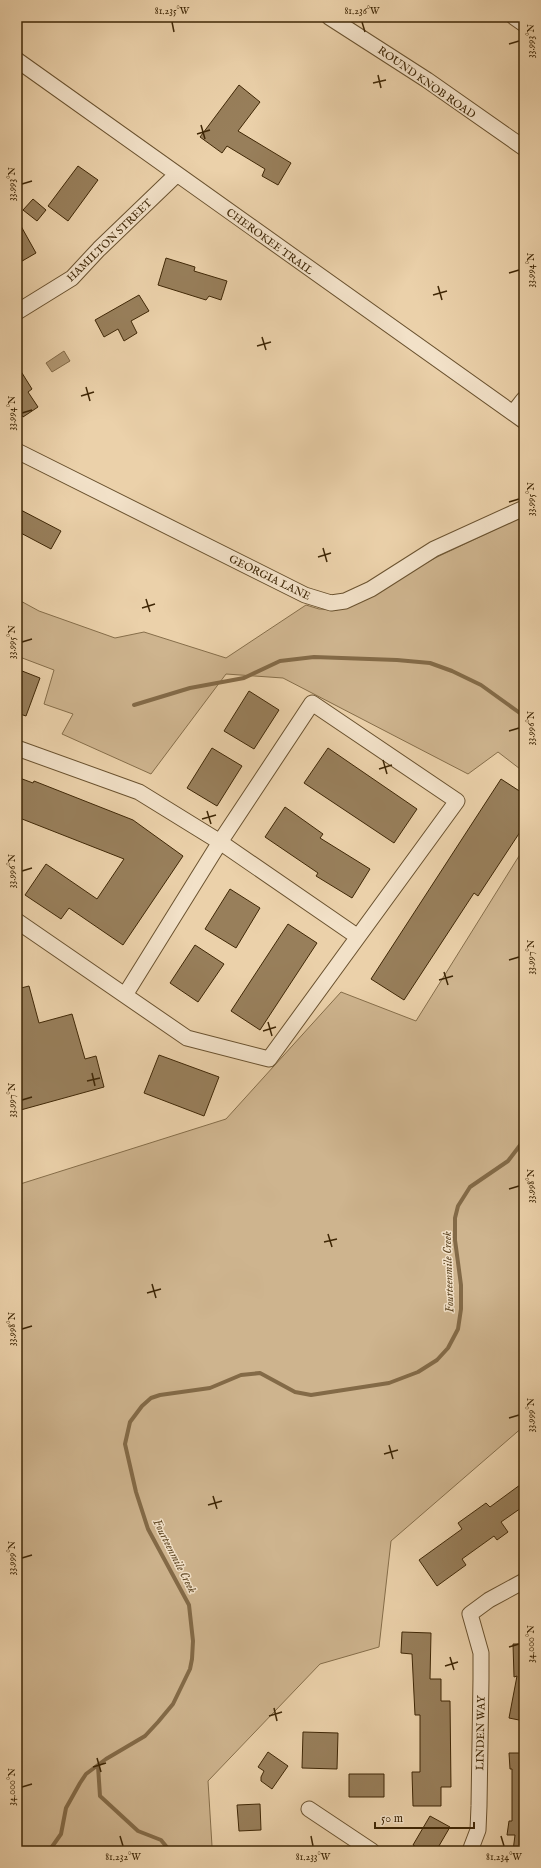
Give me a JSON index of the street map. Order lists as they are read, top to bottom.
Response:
{
  "streets": {
    "street": [
      "ROUND KNOB ROAD",
      "HAMILTON STREET",
      "CHEROKEE TRAIL",
      "GEORGIA LANE",
      "LINDEN WAY"
    ]
  },
  "crossings": [
    ["HAMILTON STREET", "CHEROKEE TRAIL"]
  ],
  "water": ["Fourteenmile Creek"],
  "scale_bar": "50 m",
  "coordinates": [
    "81.235°W",
    "81.236°W",
    "33.993°N",
    "33.994°N",
    "33.995°N",
    "33.996°N",
    "33.997°N",
    "33.998°N",
    "33.999°N",
    "34.000°N",
    "81.232°W",
    "81.233°W",
    "81.234°W"
  ]
}
